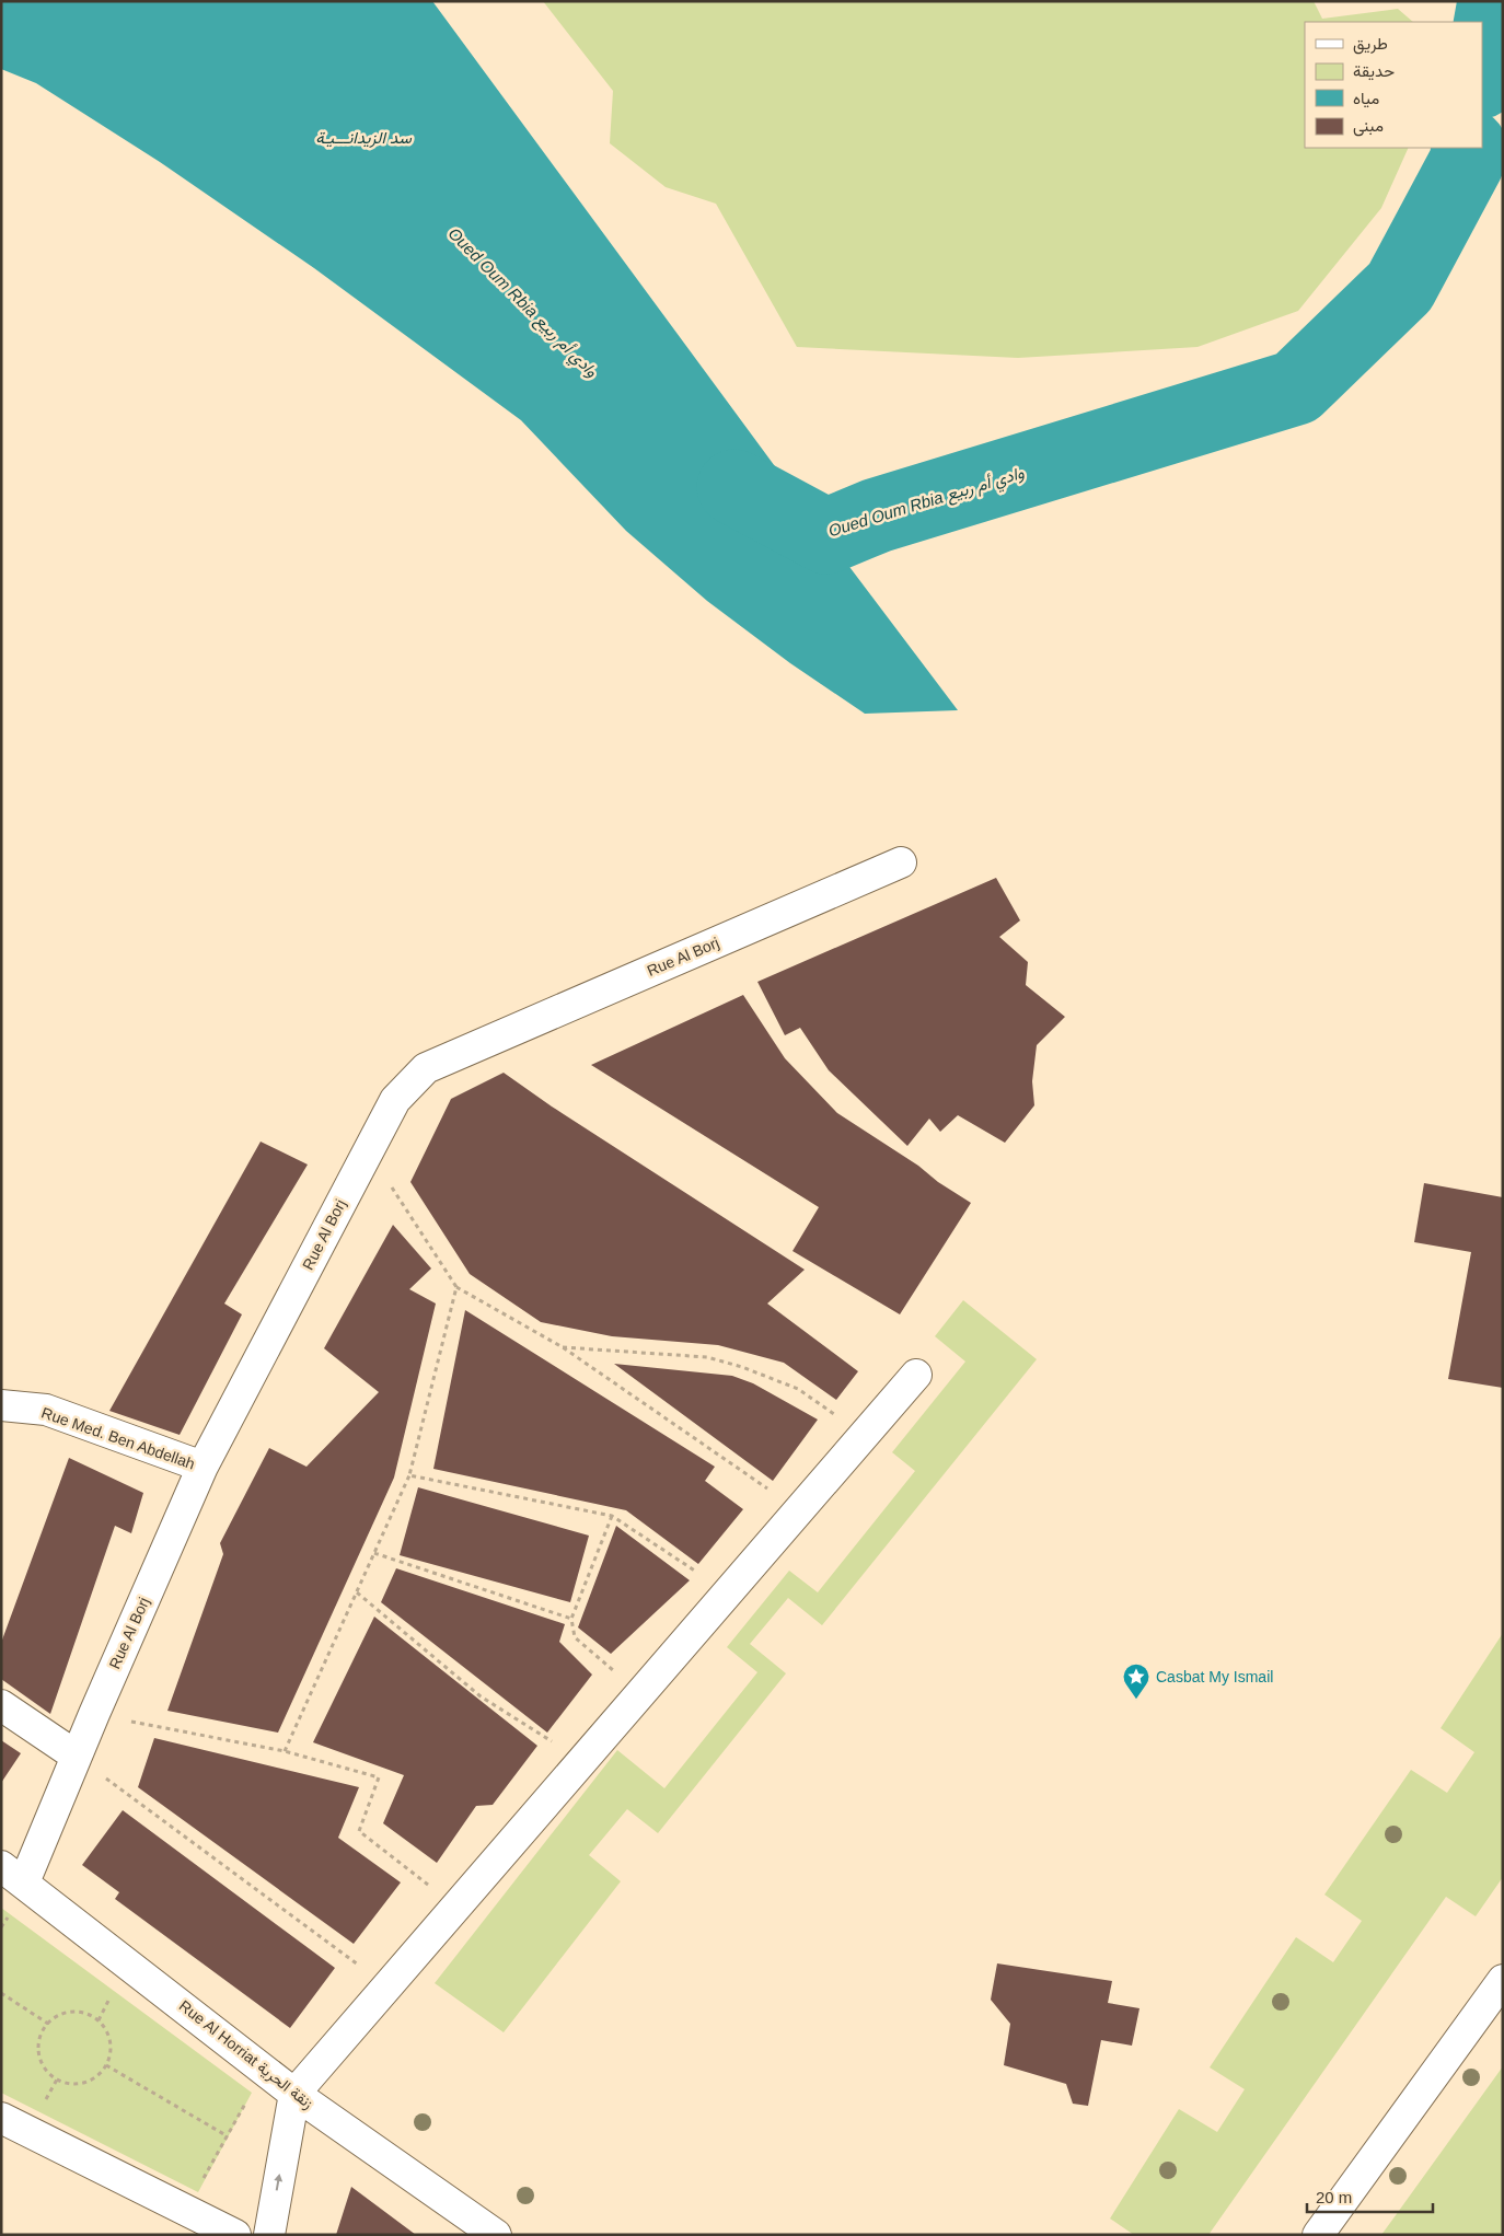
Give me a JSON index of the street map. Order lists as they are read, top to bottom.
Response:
{
  "streets": {
    "street": ["Rue Al Borj", "Rue Med. Ben Abdellah", "Rue Al Horriat زنقة الحرية"]
  },
  "crossings": [
    ["Rue Al Borj", "Rue Med. Ben Abdellah"],
    ["Rue Al Borj", "Rue Al Horriat زنقة الحرية"]
  ],
  "water": ["سد الزيدانـــيـة", "Oued Oum Rbia وادي أم ربيع"],
  "places": {
    "place": ["Casbat My Ismail"]
  },
  "legend": [
    "طريق",
    "حديقة",
    "مياه",
    "مبنى"
  ],
  "scale_bar": "20 m"
}
